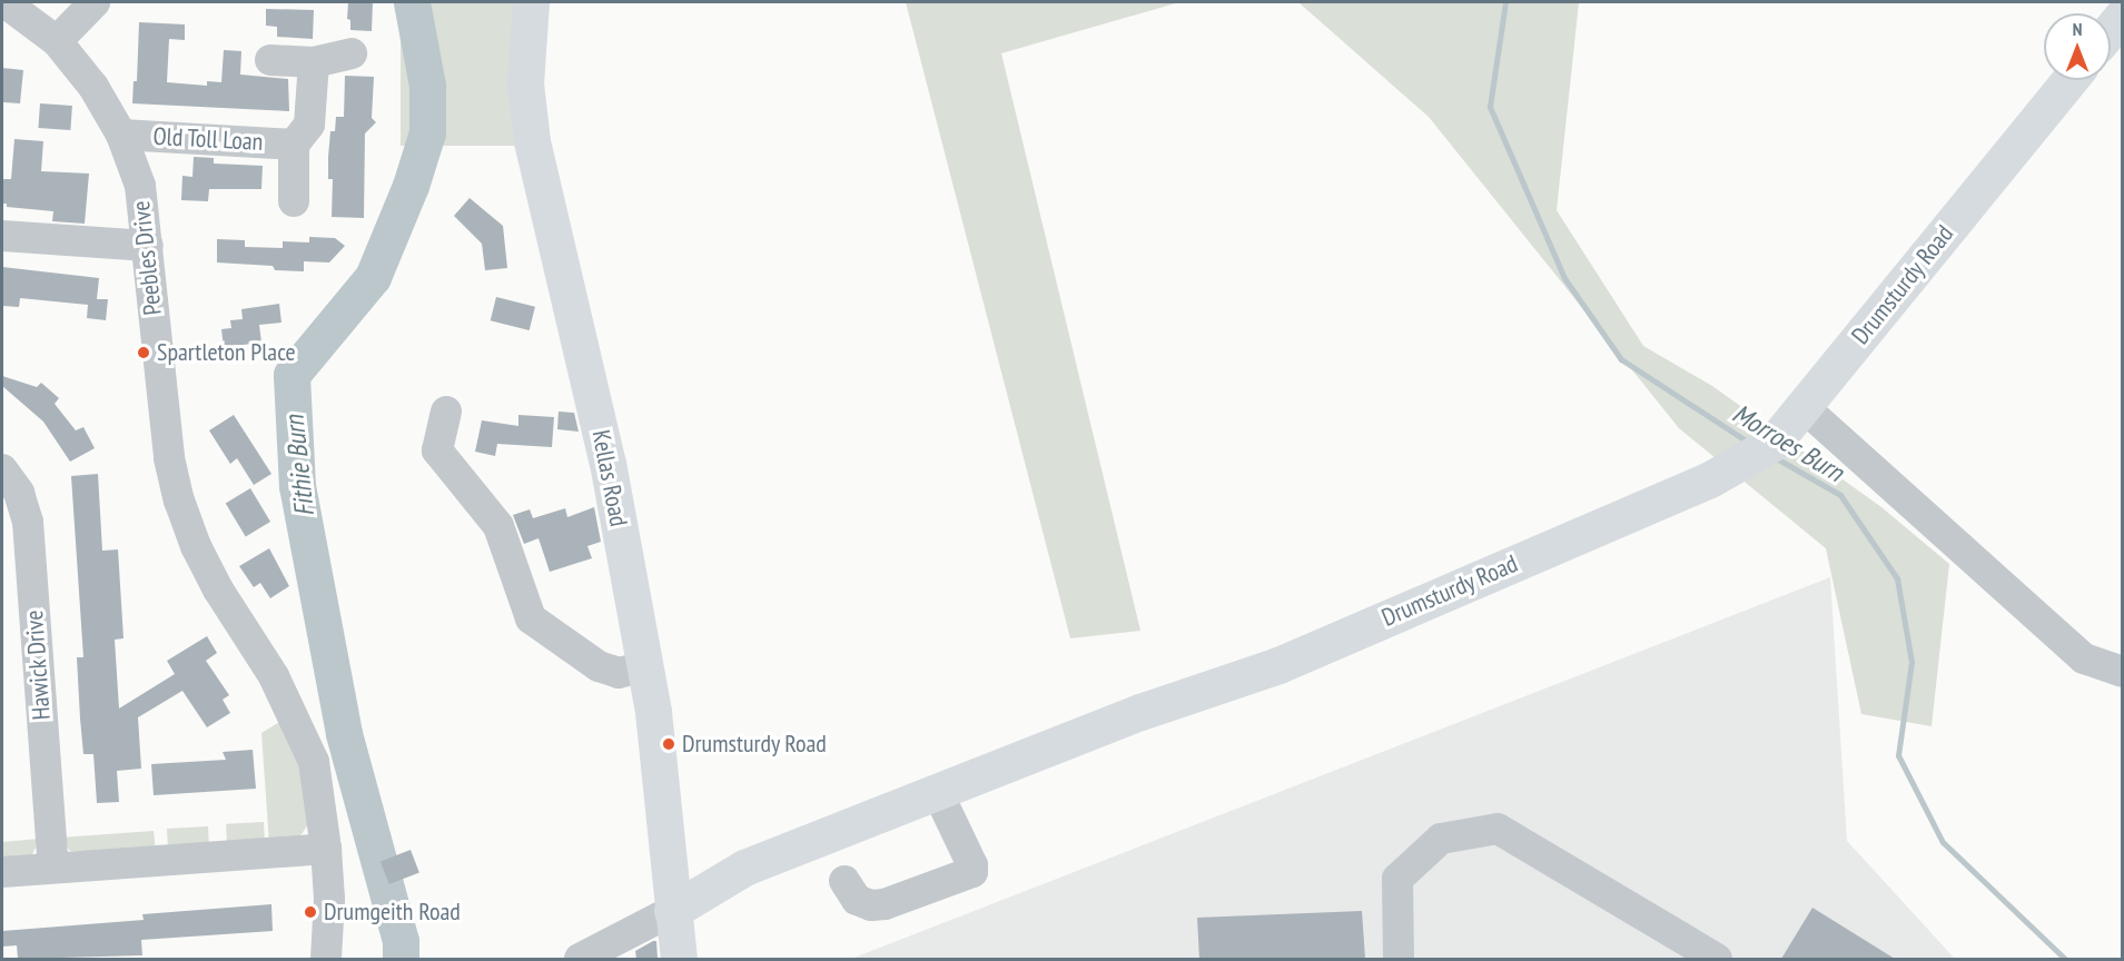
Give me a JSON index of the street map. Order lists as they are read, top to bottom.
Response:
{
  "streets": {
    "main road": ["Drumsturdy Road", "Kellas Road"],
    "street": ["Old Toll Loan", "Peebles Drive", "Hawick Drive"]
  },
  "crossings": [
    ["Old Toll Loan", "Peebles Drive"],
    ["Drumsturdy Road", "Kellas Road"]
  ],
  "water": ["Morroes Burn", "Fithie Burn"],
  "places": ["Spartleton Place", "Drumsturdy Road", "Drumgeith Road"],
  "north": "top"
}
